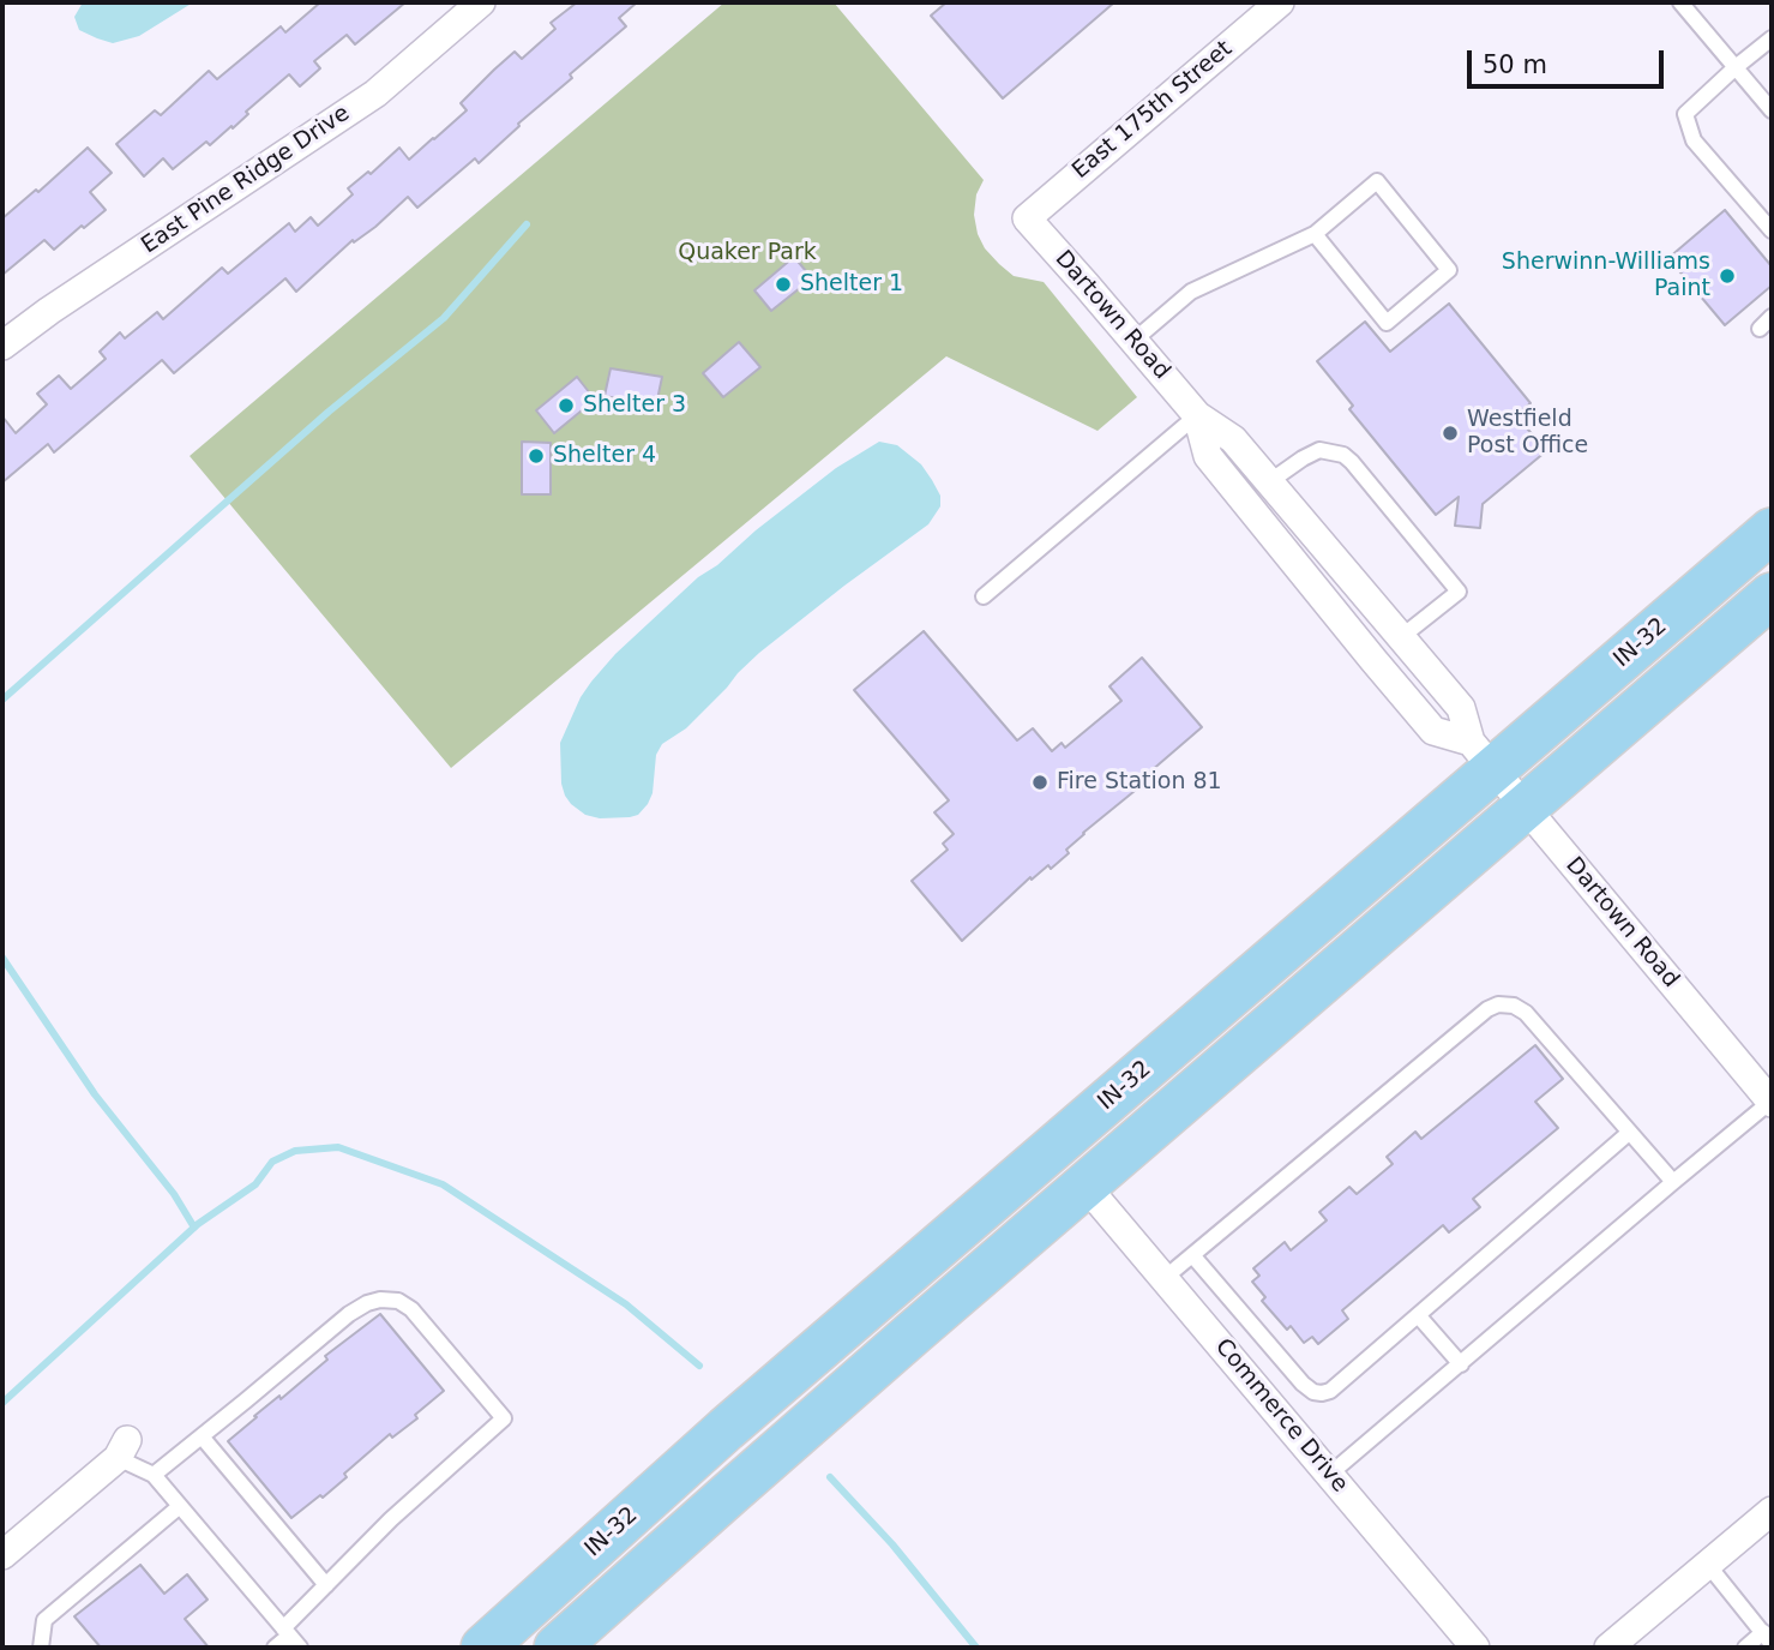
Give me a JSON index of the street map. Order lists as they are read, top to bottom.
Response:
{
  "streets": {
    "main road": ["IN-32"],
    "street": [
      "East 175th Street",
      "East Pine Ridge Drive",
      "Dartown Road",
      "Commerce Drive"
    ]
  },
  "crossings": [
    ["East 175th Street", "Dartown Road"],
    ["Dartown Road", "IN-32"]
  ],
  "parks": ["Quaker Park"],
  "places": [
    "Sherwinn-Williams Paint",
    "Shelter 1",
    "Shelter 3",
    "Westfield Post Office",
    "Shelter 4",
    "Fire Station 81"
  ],
  "scale_bar": "50 m"
}
